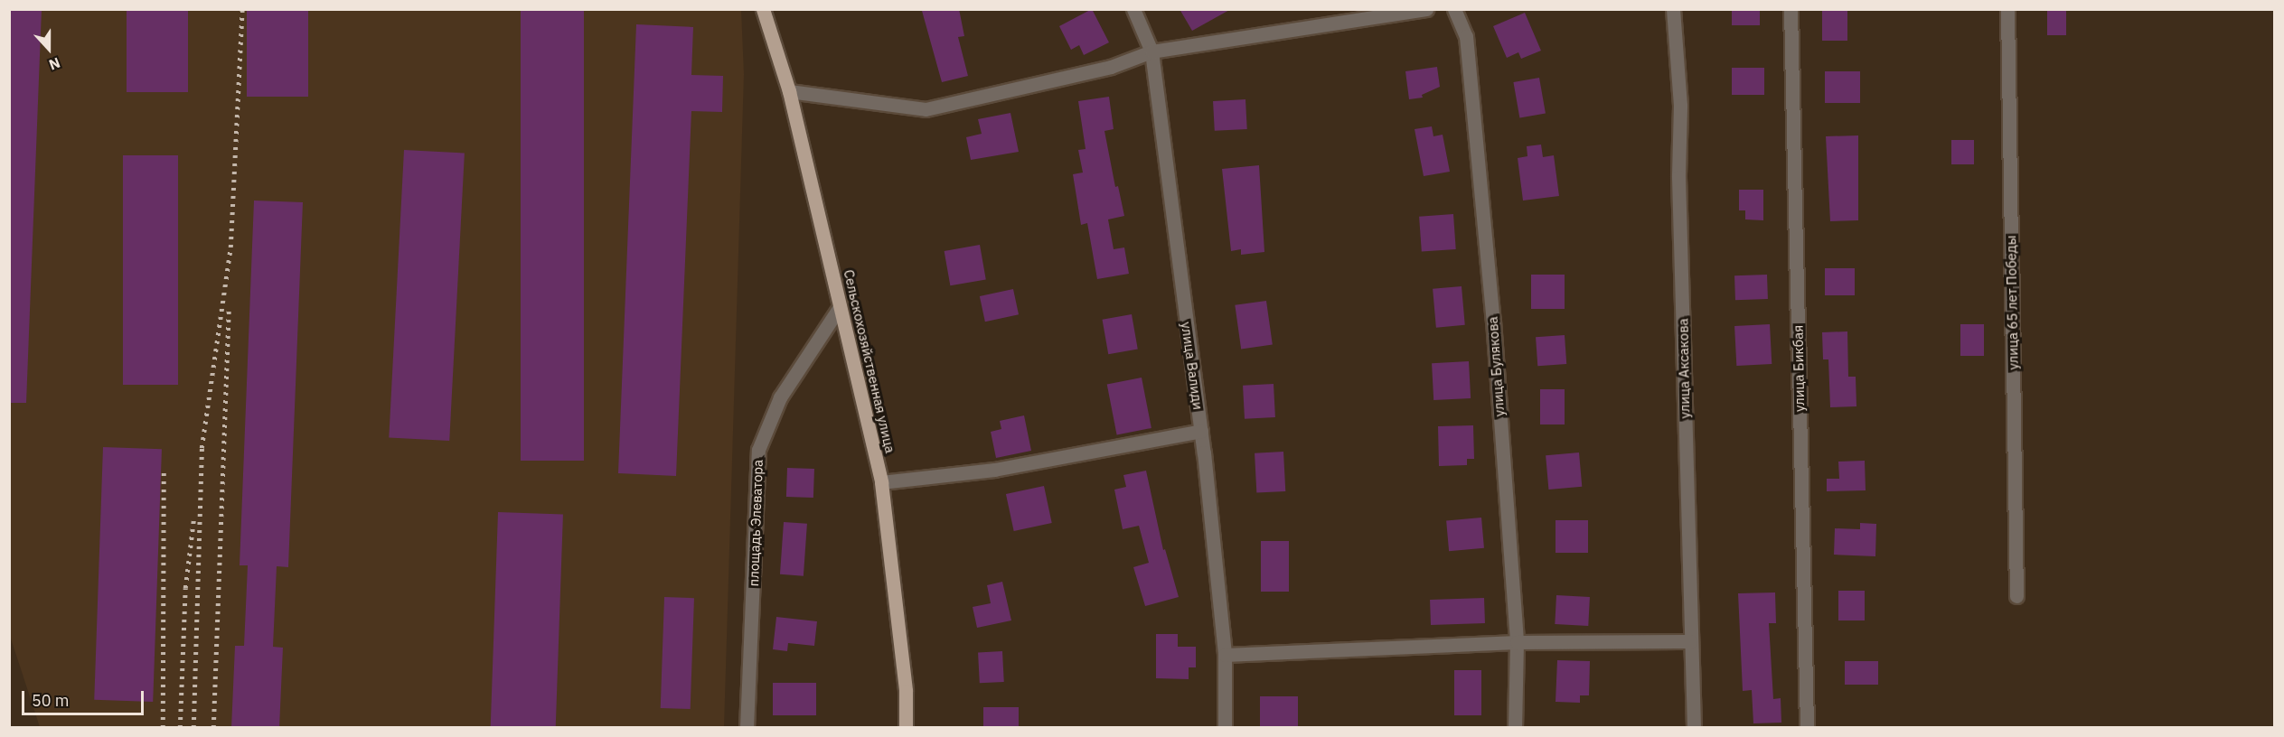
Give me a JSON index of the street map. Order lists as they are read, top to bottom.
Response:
{
  "streets": {
    "main road": ["Сельскохозяйственная улица"],
    "street": [
      "улица 65 лет Победы",
      "улица Валиди",
      "улица Булякова",
      "улица Аксакова",
      "улица Бикбая",
      "площадь Элеватора"
    ]
  },
  "crossings": [
    ["Сельскохозяйственная улица", "площадь Элеватора"]
  ],
  "scale_bar": "50 m",
  "north": "bottom"
}
